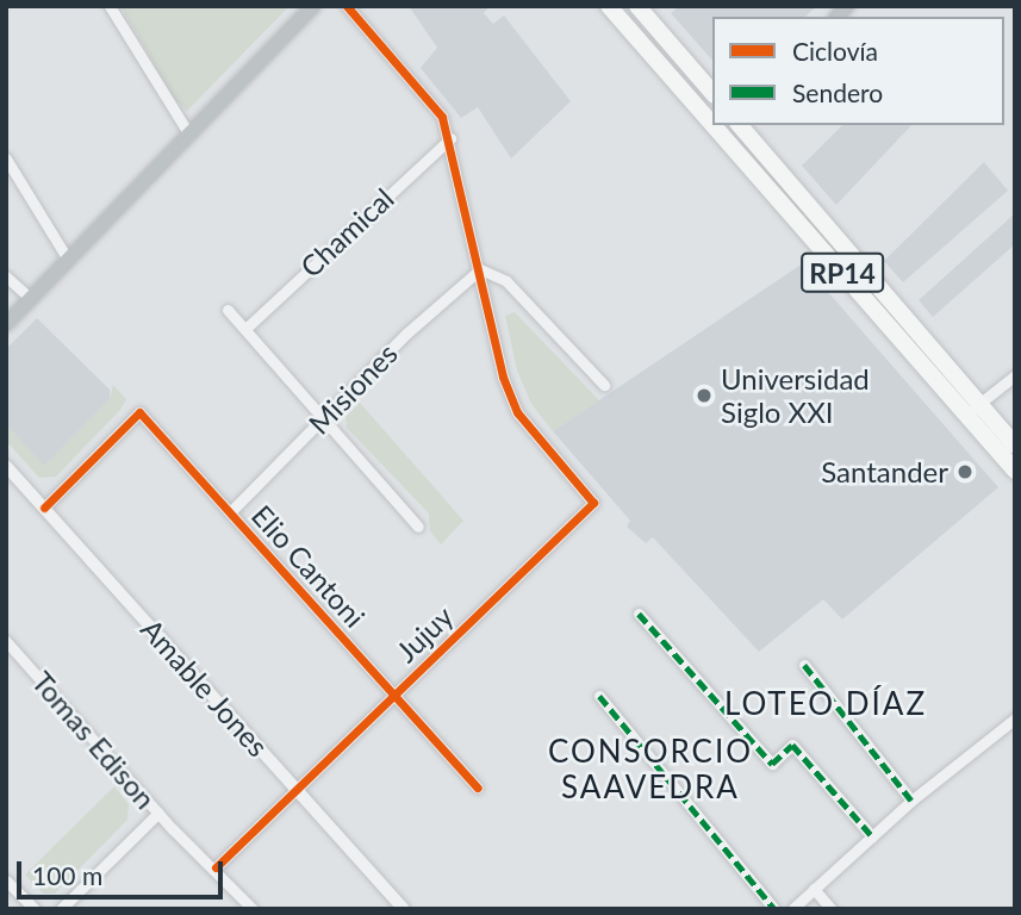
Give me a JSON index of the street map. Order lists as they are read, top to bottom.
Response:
{
  "streets": {
    "main road": ["RP14"],
    "street": [
      "Chamical",
      "Misiones",
      "Elio Cantoni",
      "Jujuy",
      "Amable Jones",
      "Tomas Edison"
    ]
  },
  "crossings": [
    ["Misiones", "Elio Cantoni"],
    ["Misiones", "Jujuy"],
    ["Elio Cantoni", "Jujuy"],
    ["Elio Cantoni", "Amable Jones"],
    ["Jujuy", "Amable Jones"],
    ["Jujuy", "Tomas Edison"]
  ],
  "districts": ["LOTEO DÍAZ", "CONSORCIO SAAVEDRA"],
  "places": ["Universidad Siglo XXI", "Santander"],
  "legend": ["Ciclovía", "Sendero"],
  "scale_bar": "100 m"
}
